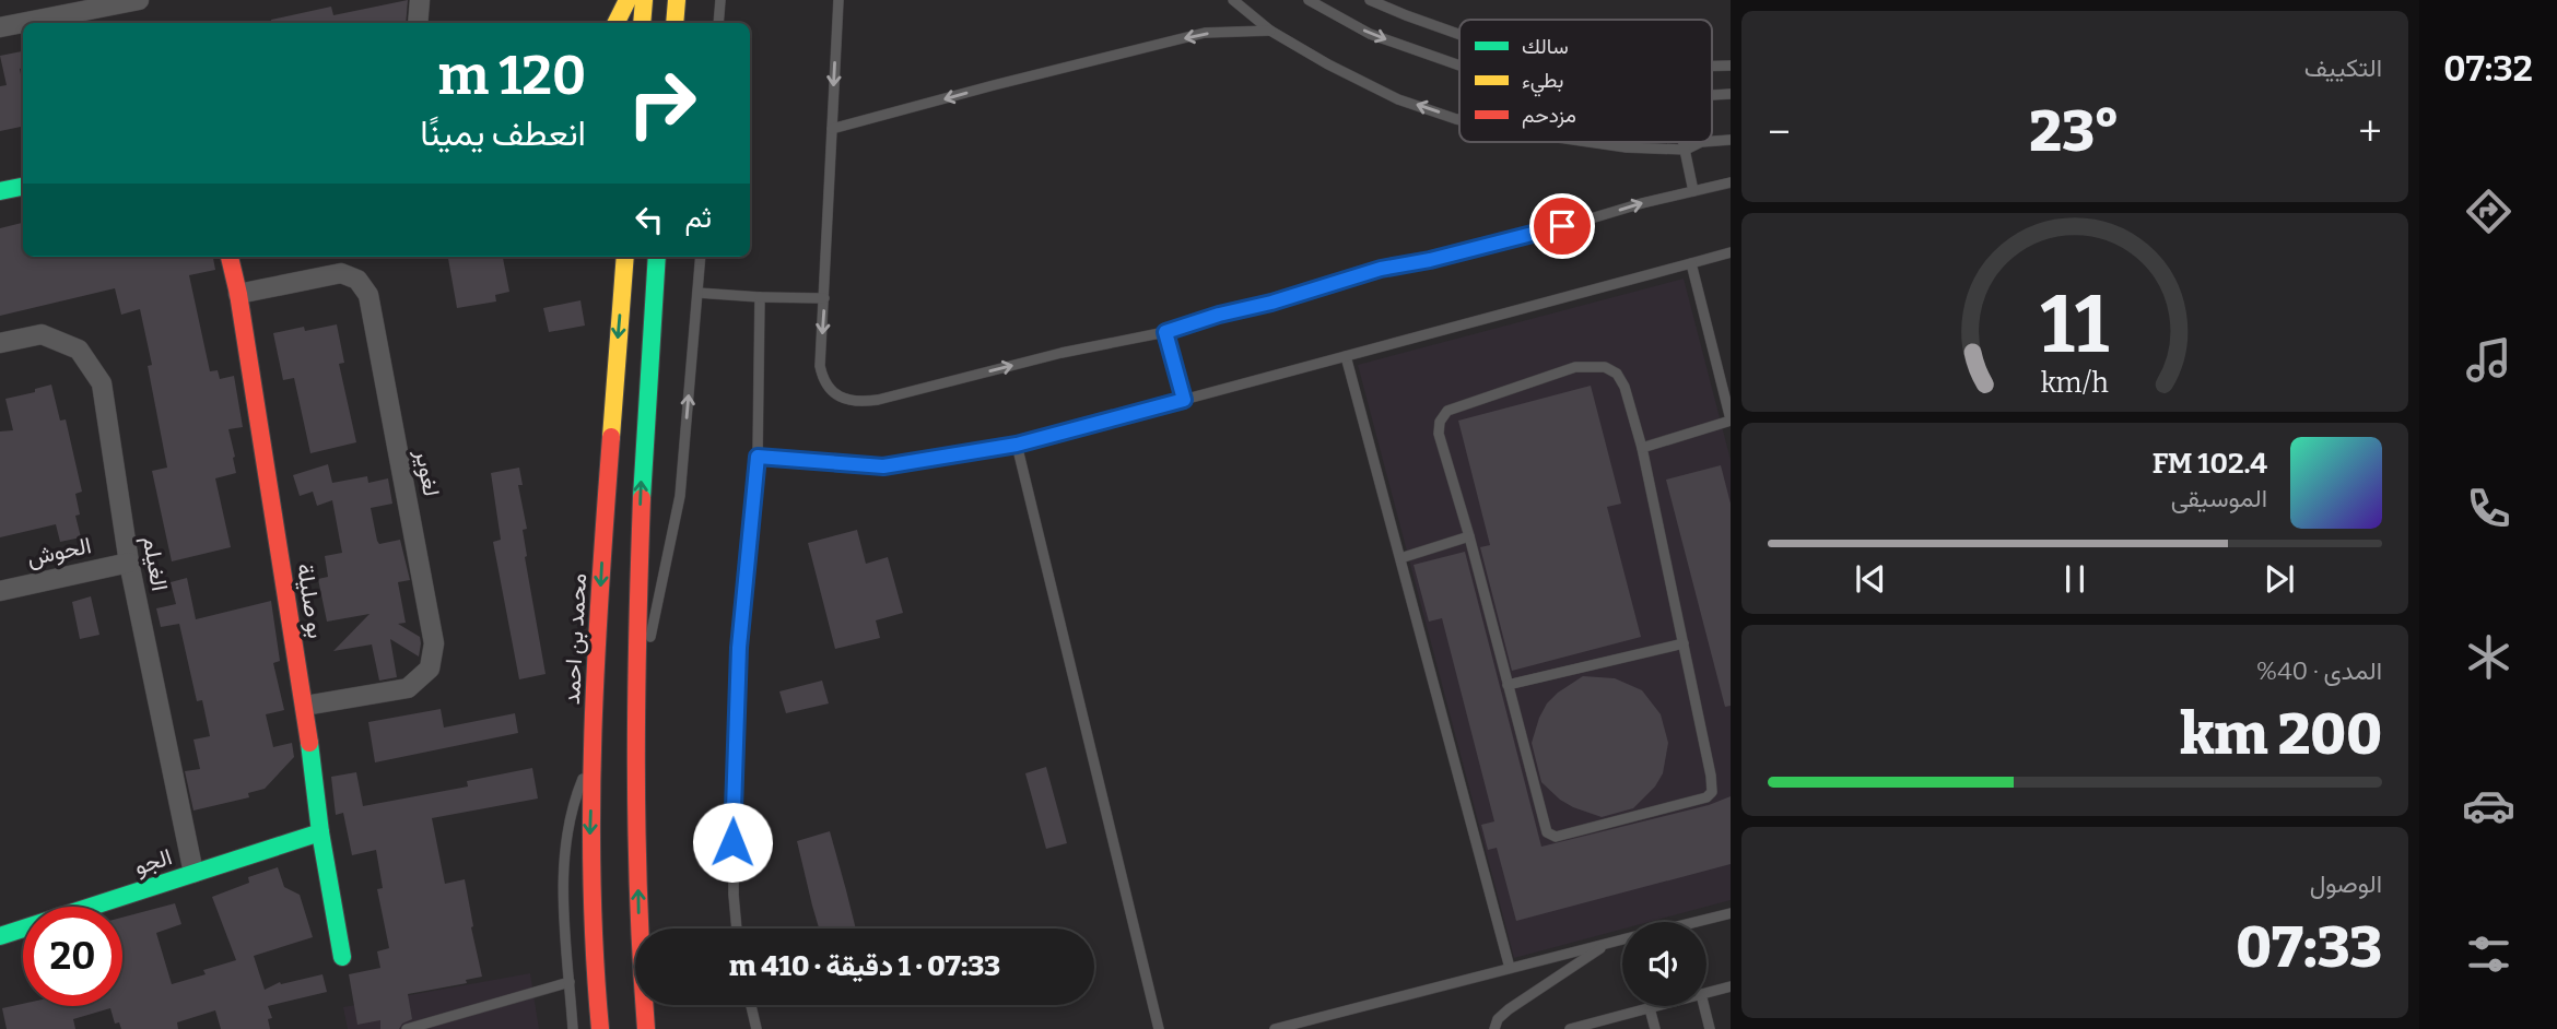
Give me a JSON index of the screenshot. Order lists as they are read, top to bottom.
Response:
{
  "streets": {
    "street": [
      "لغوير",
      "الحوش",
      "الغيلم",
      "بو صليلة",
      "محمد بن احمد",
      "الجو"
    ]
  },
  "crossings": [
    ["لغوير", "بو صليلة"],
    ["الحوش", "الغيلم"],
    ["الغيلم", "الجو"],
    ["بو صليلة", "الجو"]
  ],
  "legend": ["سالك", "بطيء", "مزدحم"],
  "page": {
    "tabs": "07:32",
    "tile": [
      "التكييف",
      ["المدى · 40%", "200 km"],
      ["الوصول", "07:33"]
    ],
    "turn": ["120 m", "انعطف يمينًا"],
    "heat": ["−", "23°", "+"],
    "then": "ثم",
    "song": ["102.4 FM", "الموسيقى"],
    "limit": "20",
    "trip": "07:33 · 1 دقيقة · 410 m",
    "gauge": ["11", "km/h"]
  }
}
